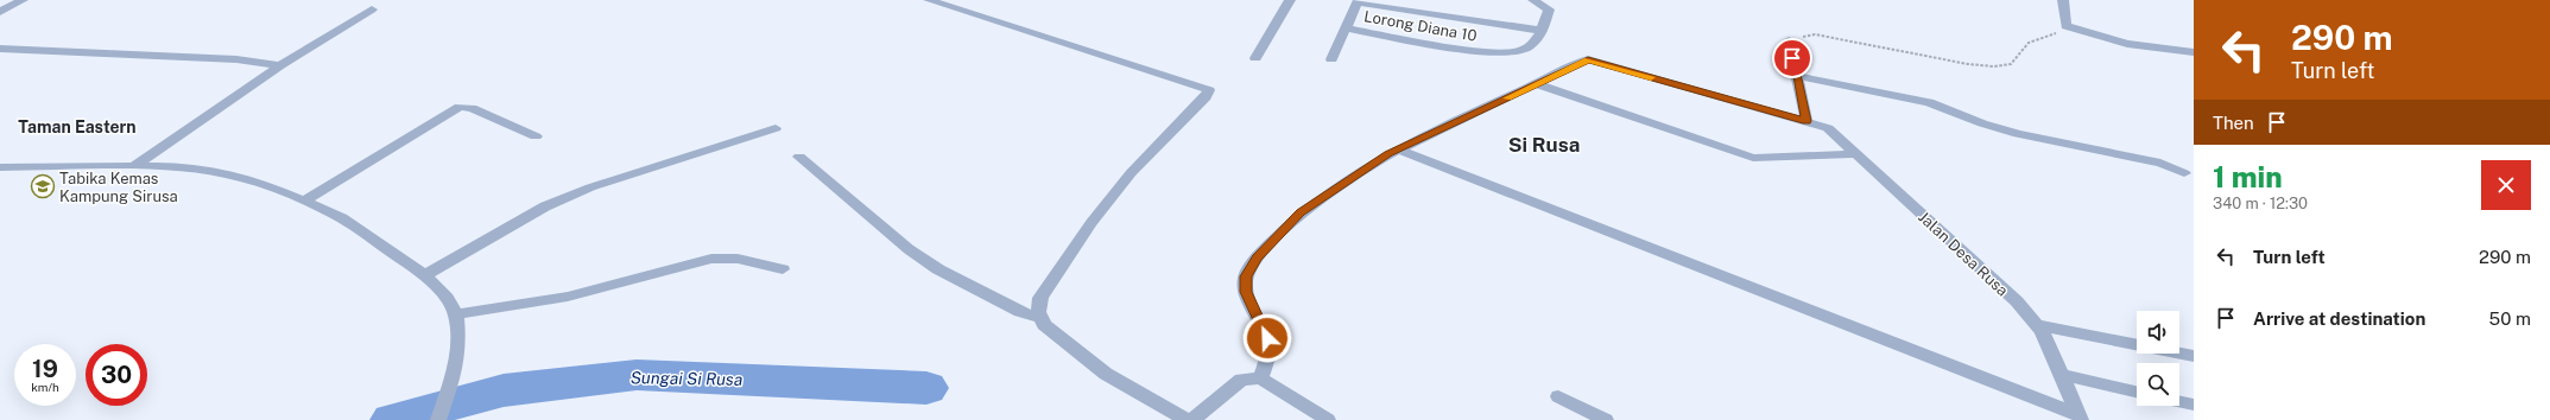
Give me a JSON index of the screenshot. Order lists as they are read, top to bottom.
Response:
{
  "streets": {
    "street": ["Lorong Diana 10", "Jalan Desa Rusa"]
  },
  "districts": ["Taman Eastern", "Si Rusa"],
  "water": ["Sungai Si Rusa"],
  "places": {
    "school or university": ["Tabika Kemas Kampung Sirusa"]
  },
  "page": {
    "turn": ["290 m", "Turn left"],
    "then": "Then",
    "heading": ["1 min", "340 m · 12:30"],
    "list": [
      {
        "name": "Turn left",
        "value": "290 m"
      },
      {
        "name": "Arrive at destination",
        "value": "50 m"
      }
    ],
    "speed": "19 km/h",
    "limit": "30"
  }
}
